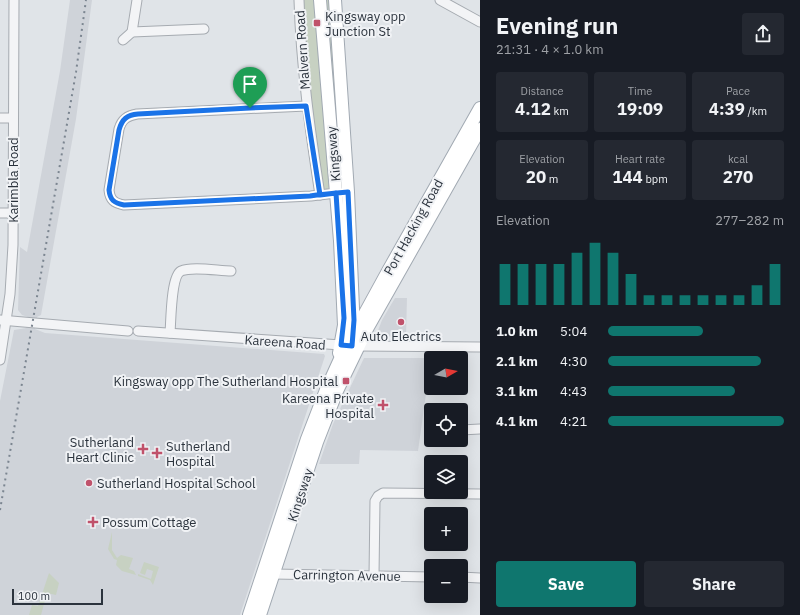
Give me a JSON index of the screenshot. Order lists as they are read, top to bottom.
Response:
{
  "streets": {
    "main road": ["Kingsway", "Port Hacking Road"],
    "street": [
      "Malvern Road",
      "Karimbla Road",
      "Kareena Road",
      "Carrington Avenue"
    ]
  },
  "crossings": [
    ["Kingsway", "Port Hacking Road"],
    ["Kingsway", "Kareena Road"],
    ["Kingsway", "Carrington Avenue"],
    ["Karimbla Road", "Kareena Road"],
    ["Port Hacking Road", "Kareena Road"]
  ],
  "places": {
    "transit": ["Kingsway opp Junction St", "Kingsway opp The Sutherland Hospital"],
    "other": ["Auto Electrics", "Sutherland Hospital School"],
    "health": [
      "Kareena Private Hospital",
      "Sutherland Heart Clinic",
      "Sutherland Hospital",
      "Possum Cottage"
    ]
  },
  "scale_bar": "100 m",
  "north": "right",
  "page": {
    "heading": ["Evening run", "21:31 · 4 × 1.0 km"],
    "stats": [
      ["Distance", "4.12 km"],
      ["Time", "19:09"],
      ["Pace", "4:39 /km"],
      ["Elevation", "20 m"],
      ["Heart rate", "144 bpm"],
      ["kcal", "270"]
    ],
    "chart": ["Elevation", "277–282 m"],
    "list": [
      {
        "name": "1.0 km",
        "note": "5:04"
      },
      {
        "name": "2.1 km",
        "note": "4:30"
      },
      {
        "name": "3.1 km",
        "note": "4:43"
      },
      {
        "name": "4.1 km",
        "note": "4:21"
      }
    ],
    "map_buttons": ["+", "−"],
    "buttons": ["Save", "Share"],
    "scale": "100 m"
  }
}
